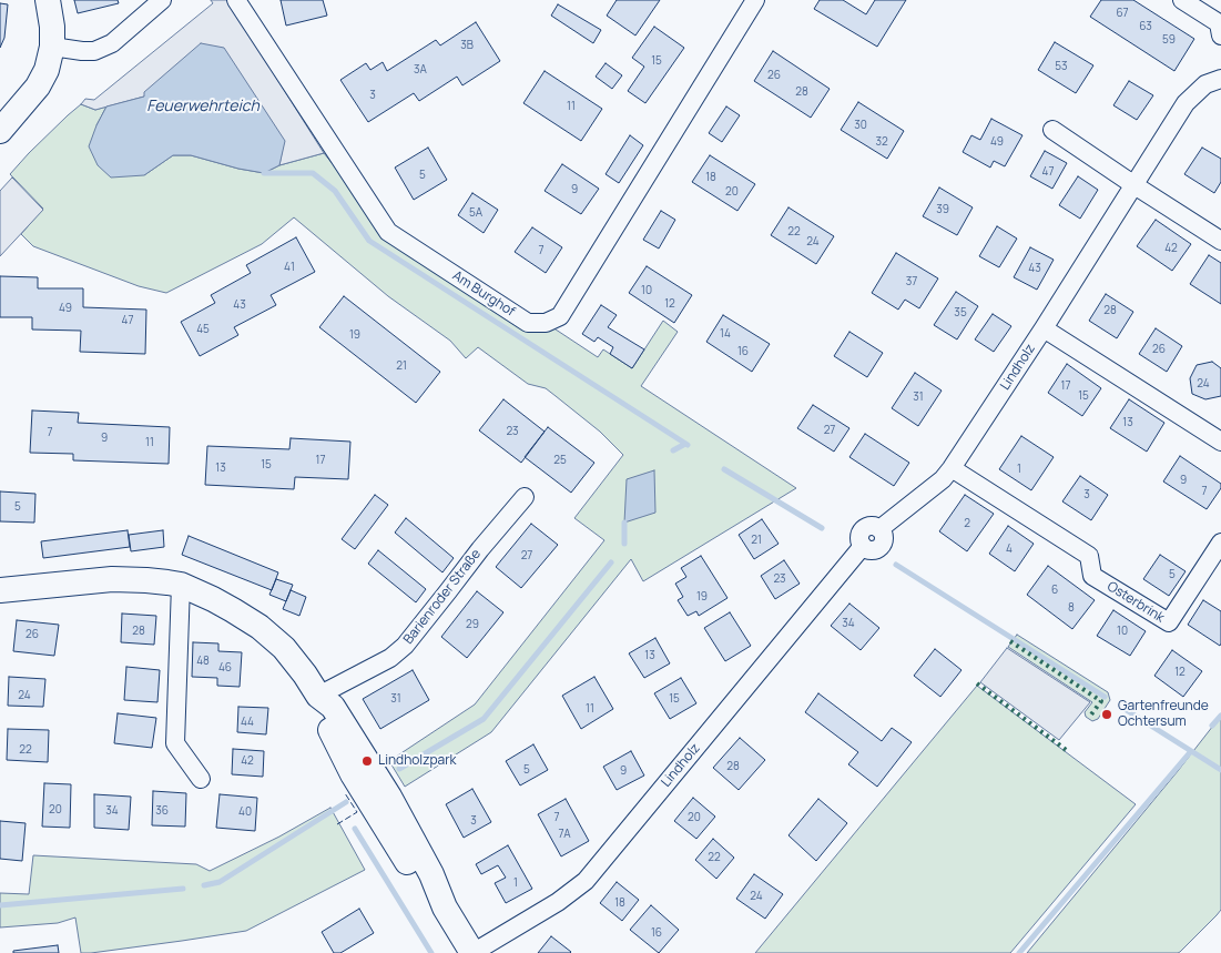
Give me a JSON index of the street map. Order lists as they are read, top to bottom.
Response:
{
  "streets": {
    "street": [
      "Am Burghof",
      "Lindholz",
      "Barienroder Straße",
      "Osterbrink"
    ]
  },
  "crossings": [
    ["Lindholz", "Osterbrink"]
  ],
  "water": ["Feuerwehrteich"],
  "places": ["Gartenfreunde Ochtersum", "Lindholzpark"],
  "house_numbers": [
    "67",
    "63",
    "59",
    "3B",
    "15",
    "53",
    "3A",
    "26",
    "28",
    "3",
    "11",
    "30",
    "32",
    "49",
    "47",
    "5",
    "18",
    "9",
    "20",
    "39",
    "5A",
    "22",
    "24",
    "42",
    "7",
    "41",
    "43",
    "37",
    "10",
    "12",
    "43",
    "49",
    "28",
    "35",
    "47",
    "45",
    "14",
    "19",
    "26",
    "16",
    "21",
    "24",
    "17",
    "15",
    "31",
    "13",
    "27",
    "23",
    "7",
    "9",
    "11",
    "17",
    "25",
    "15",
    "13",
    "1",
    "9",
    "7",
    "3",
    "5",
    "2",
    "21",
    "4",
    "27",
    "5",
    "23",
    "6",
    "19",
    "8",
    "34",
    "29",
    "28",
    "10",
    "26",
    "13",
    "48",
    "46",
    "12",
    "24",
    "31",
    "15",
    "11",
    "44",
    "22",
    "42",
    "28",
    "5",
    "9",
    "20",
    "34",
    "36",
    "40",
    "7",
    "20",
    "3",
    "7A",
    "22",
    "1",
    "24",
    "18",
    "16"
  ]
}
